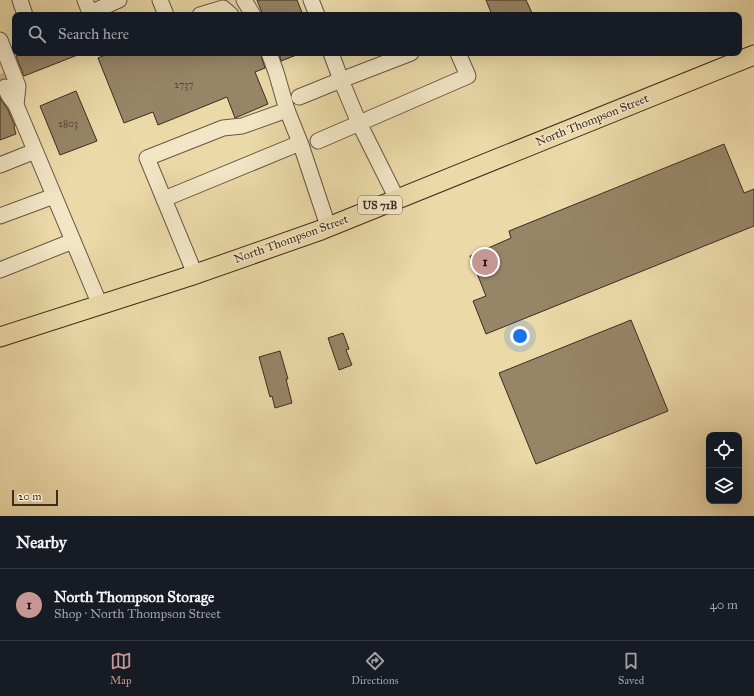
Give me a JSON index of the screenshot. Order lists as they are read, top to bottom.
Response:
{
  "streets": {
    "main road": ["North Thompson Street", "US 71B"]
  },
  "house_numbers": ["2737", "2803"],
  "scale_bar": "20 m",
  "page": {
    "search": "Search here",
    "pins": "1",
    "scale": "20 m",
    "heading": "Nearby",
    "list": [
      {
        "mark": "1",
        "name": "North Thompson Storage",
        "note": "Shop · North Thompson Street",
        "value": "40 m"
      }
    ],
    "nav": ["Map", "Directions", "Saved"]
  }
}
